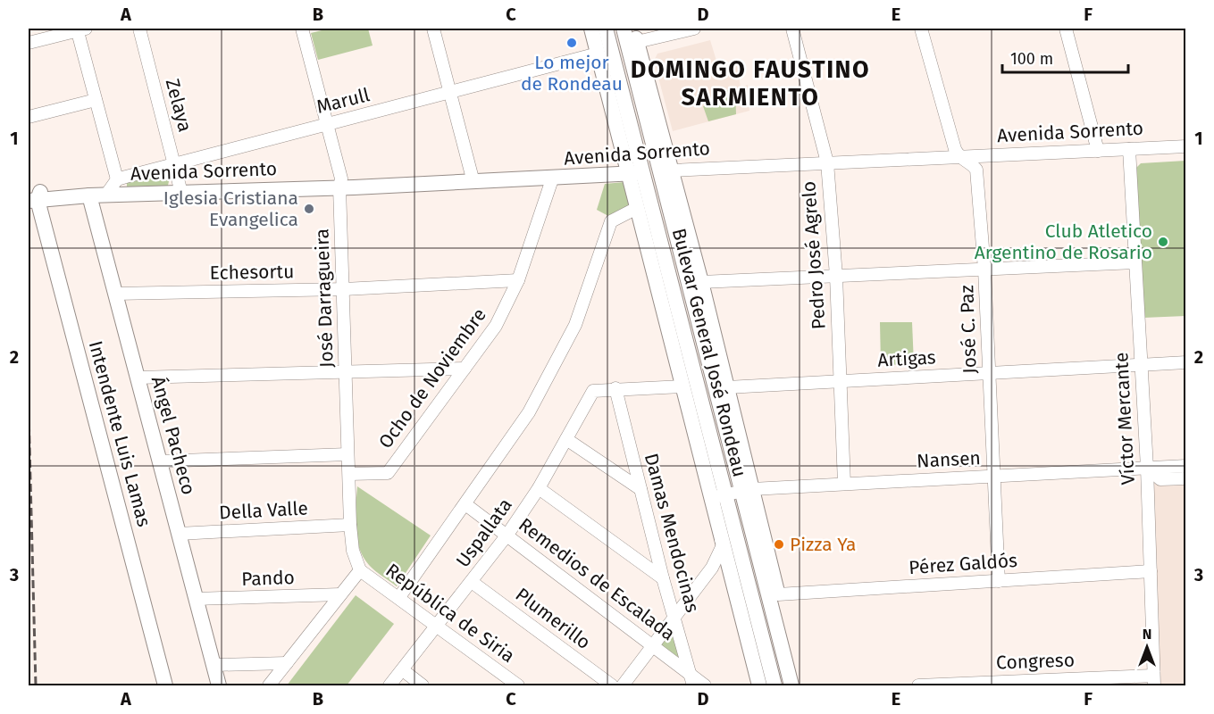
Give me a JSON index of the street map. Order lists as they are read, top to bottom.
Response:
{
  "streets": {
    "main road": [
      "Avenida Sorrento",
      "Bulevar General José Rondeau",
      "Intendente Luis Lamas",
      "Ángel Pacheco"
    ],
    "street": [
      "Marull",
      "Zelaya",
      "Pedro José Agrelo",
      "Echesortu",
      "José Darragueira",
      "José C. Paz",
      "Artigas",
      "Ocho de Noviembre",
      "Víctor Mercante",
      "Nansen",
      "Della Valle",
      "Uspallata",
      "Damas Mendocinas",
      "Pérez Galdós",
      "Pando",
      "Remedios de Escalada",
      "República de Siria",
      "Plumerillo",
      "Congreso"
    ]
  },
  "crossings": [
    ["Marull", "Zelaya"],
    ["Marull", "José Darragueira"],
    ["Marull", "Bulevar General José Rondeau"],
    ["Zelaya", "Avenida Sorrento"],
    ["Avenida Sorrento", "Pedro José Agrelo"],
    ["Avenida Sorrento", "José Darragueira"],
    ["Avenida Sorrento", "José C. Paz"],
    ["Avenida Sorrento", "Bulevar General José Rondeau"],
    ["Avenida Sorrento", "Ocho de Noviembre"],
    ["Avenida Sorrento", "Víctor Mercante"],
    ["Avenida Sorrento", "Intendente Luis Lamas"],
    ["Avenida Sorrento", "Ángel Pacheco"],
    ["Pedro José Agrelo", "Artigas"],
    ["Pedro José Agrelo", "Nansen"],
    ["Echesortu", "José Darragueira"],
    ["Echesortu", "Ocho de Noviembre"],
    ["Echesortu", "Ángel Pacheco"],
    ["José Darragueira", "Ocho de Noviembre"],
    ["José Darragueira", "Della Valle"],
    ["José Darragueira", "República de Siria"],
    ["José C. Paz", "Artigas"],
    ["José C. Paz", "Nansen"],
    ["José C. Paz", "Pérez Galdós"],
    ["Bulevar General José Rondeau", "Artigas"],
    ["Bulevar General José Rondeau", "Nansen"],
    ["Bulevar General José Rondeau", "Pérez Galdós"],
    ["Artigas", "Víctor Mercante"],
    ["Víctor Mercante", "Nansen"],
    ["Víctor Mercante", "Pérez Galdós"],
    ["Víctor Mercante", "Congreso"],
    ["Ángel Pacheco", "Della Valle"],
    ["Ángel Pacheco", "Pando"],
    ["Uspallata", "Damas Mendocinas"],
    ["Uspallata", "Remedios de Escalada"],
    ["Uspallata", "República de Siria"],
    ["Uspallata", "Plumerillo"],
    ["Damas Mendocinas", "Remedios de Escalada"]
  ],
  "districts": ["DOMINGO FAUSTINO SARMIENTO"],
  "places": [
    "Lo mejor de Rondeau",
    "Iglesia Cristiana Evangelica",
    "Club Atletico Argentino de Rosario",
    "Pizza Ya"
  ],
  "scale_bar": "100 m",
  "north": "top",
  "grid": {
    "columns": [
      "A",
      "B",
      "C",
      "D",
      "E",
      "F"
    ],
    "rows": ["1", "2", "3"]
  }
}
